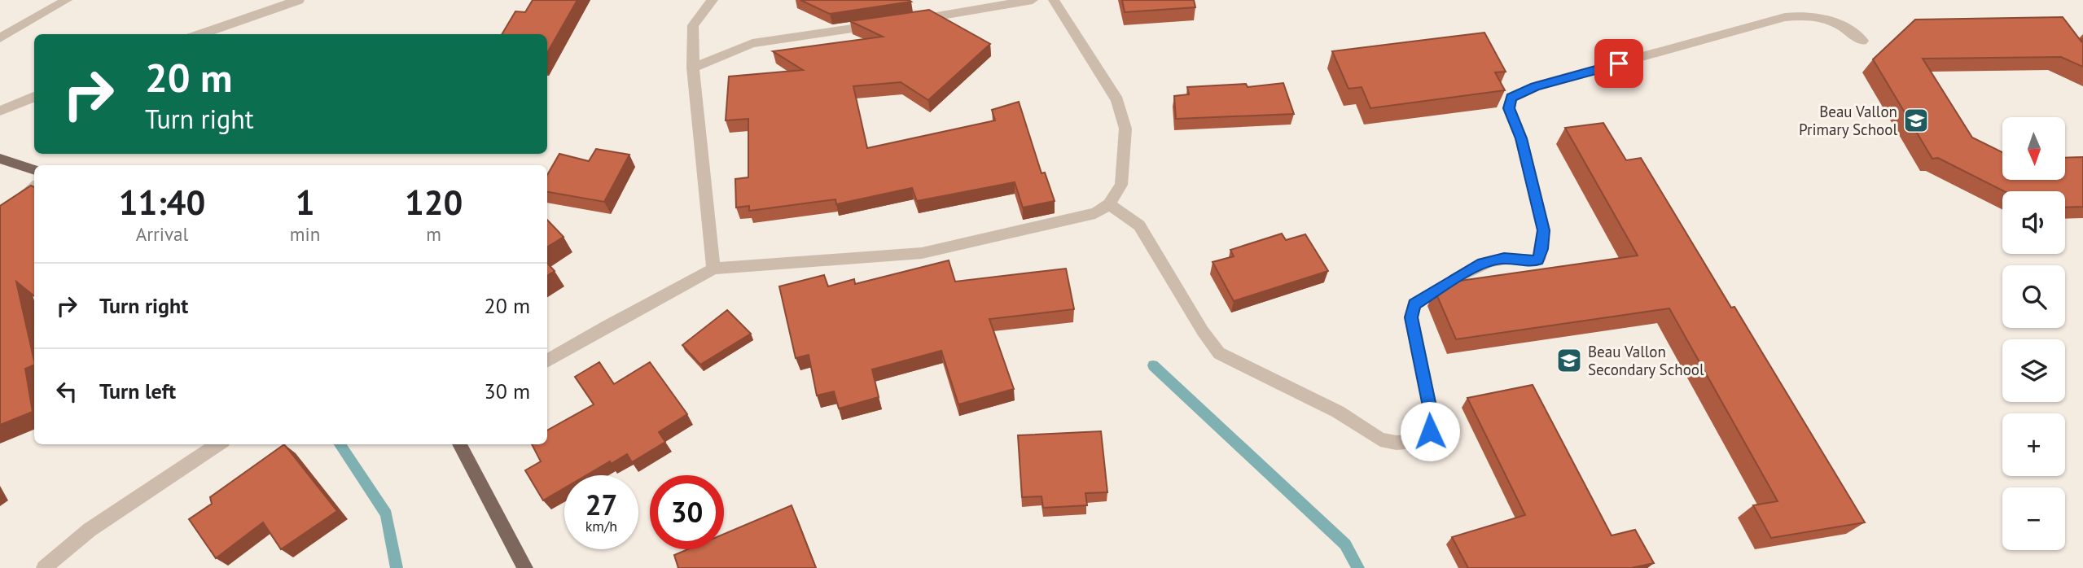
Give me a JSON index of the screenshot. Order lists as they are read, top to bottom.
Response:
{
  "places": {
    "school or university": ["Beau Vallon Primary School", "Beau Vallon Secondary School"]
  },
  "north": "bottom",
  "page": {
    "turn": ["20 m", "Turn right"],
    "map_buttons": ["+", "−"],
    "eta": [
      "11:40",
      "Arrival",
      "1",
      "min",
      "120",
      "m"
    ],
    "list": [
      {
        "name": "Turn right",
        "value": "20 m"
      },
      {
        "name": "Turn left",
        "value": "30 m"
      }
    ],
    "speed": "27 km/h",
    "limit": "30"
  }
}
